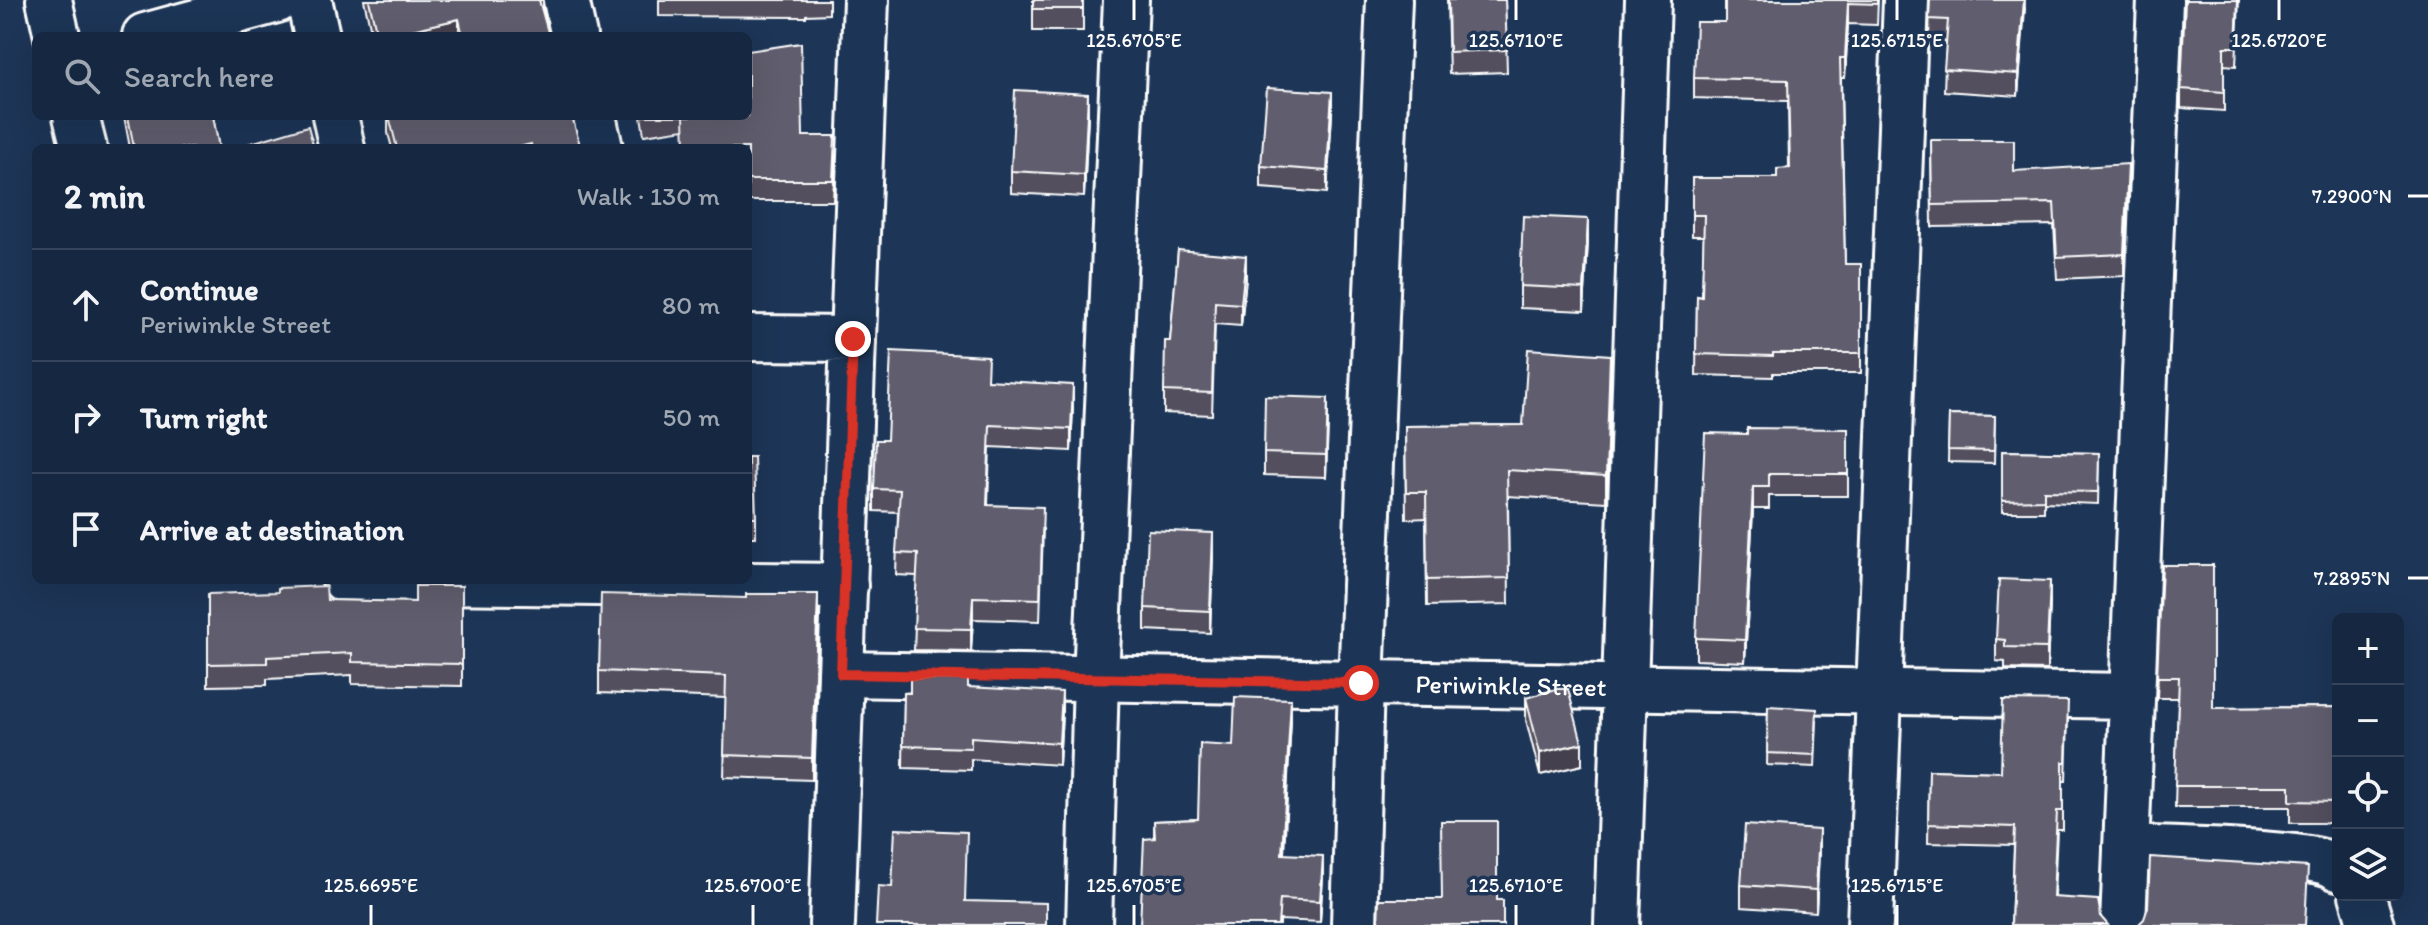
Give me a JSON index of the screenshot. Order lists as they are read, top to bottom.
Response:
{
  "streets": {
    "street": ["Periwinkle Street"]
  },
  "page": {
    "search": "Search here",
    "heading": ["2 min", "Walk · 130 m"],
    "list": [
      ["Continue", "Periwinkle Street", "80 m"],
      ["Turn right", "50 m"],
      "Arrive at destination"
    ],
    "map_buttons": ["+", "−"]
  },
  "coordinates": [
    "125.6705°E",
    "125.6710°E",
    "125.6715°E",
    "125.6720°E",
    "7.2900°N",
    "7.2895°N",
    "125.6695°E",
    "125.6700°E"
  ]
}
